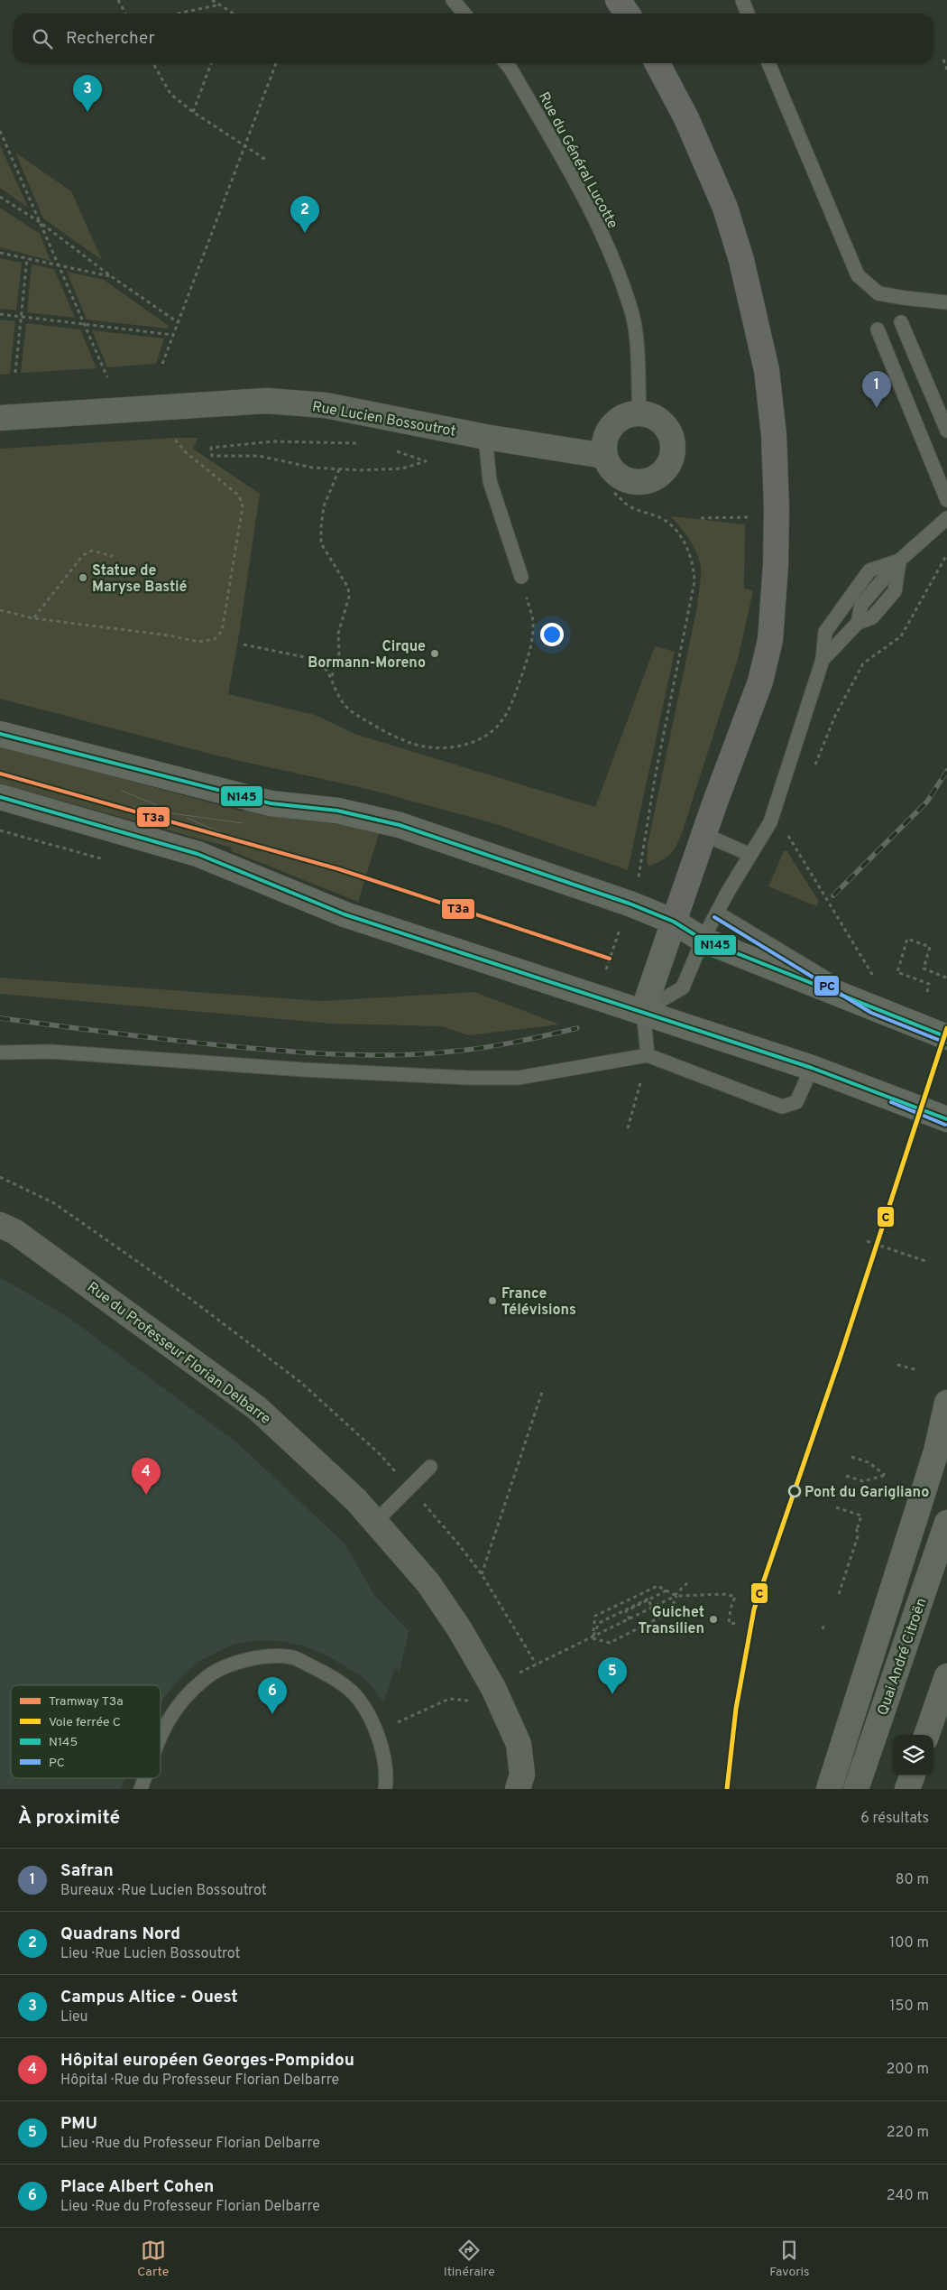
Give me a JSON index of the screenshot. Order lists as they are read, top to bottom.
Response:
{
  "streets": {
    "main road": ["Quai André Citroën"],
    "street": ["Rue Lucien Bossoutrot", "Rue du Professeur Florian Delbarre"],
    "lane": ["Rue du Général Lucotte"]
  },
  "crossings": [
    ["Rue du Général Lucotte", "Rue Lucien Bossoutrot"]
  ],
  "places": [
    "Statue de Maryse Bastié",
    "Cirque Bormann-Moreno",
    "France Télévisions",
    "Pont du Garigliano",
    "Guichet Transilien"
  ],
  "lines": [
    "transit line N145",
    "tram line T3a",
    "transit line PC",
    "rail line C"
  ],
  "legend": [
    "Tramway T3a",
    "Voie ferrée C",
    "N145",
    "PC"
  ],
  "page": {
    "search": "Rechercher",
    "pins": [
      "3",
      "2",
      "1",
      "4",
      "5",
      "6"
    ],
    "heading": ["À proximité", "6 résultats"],
    "list": [
      {
        "mark": "1",
        "name": "Safran",
        "note": "Bureaux · Rue Lucien Bossoutrot",
        "value": "80 m"
      },
      {
        "mark": "2",
        "name": "Quadrans Nord",
        "note": "Lieu · Rue Lucien Bossoutrot",
        "value": "100 m"
      },
      {
        "mark": "3",
        "name": "Campus Altice - Ouest",
        "note": "Lieu",
        "value": "150 m"
      },
      {
        "mark": "4",
        "name": "Hôpital européen Georges-Pompidou",
        "note": "Hôpital · Rue du Professeur Florian Delbarre",
        "value": "200 m"
      },
      {
        "mark": "5",
        "name": "PMU",
        "note": "Lieu · Rue du Professeur Florian Delbarre",
        "value": "220 m"
      },
      {
        "mark": "6",
        "name": "Place Albert Cohen",
        "note": "Lieu · Rue du Professeur Florian Delbarre",
        "value": "240 m"
      }
    ],
    "nav": ["Carte", "Itinéraire", "Favoris"]
  }
}
